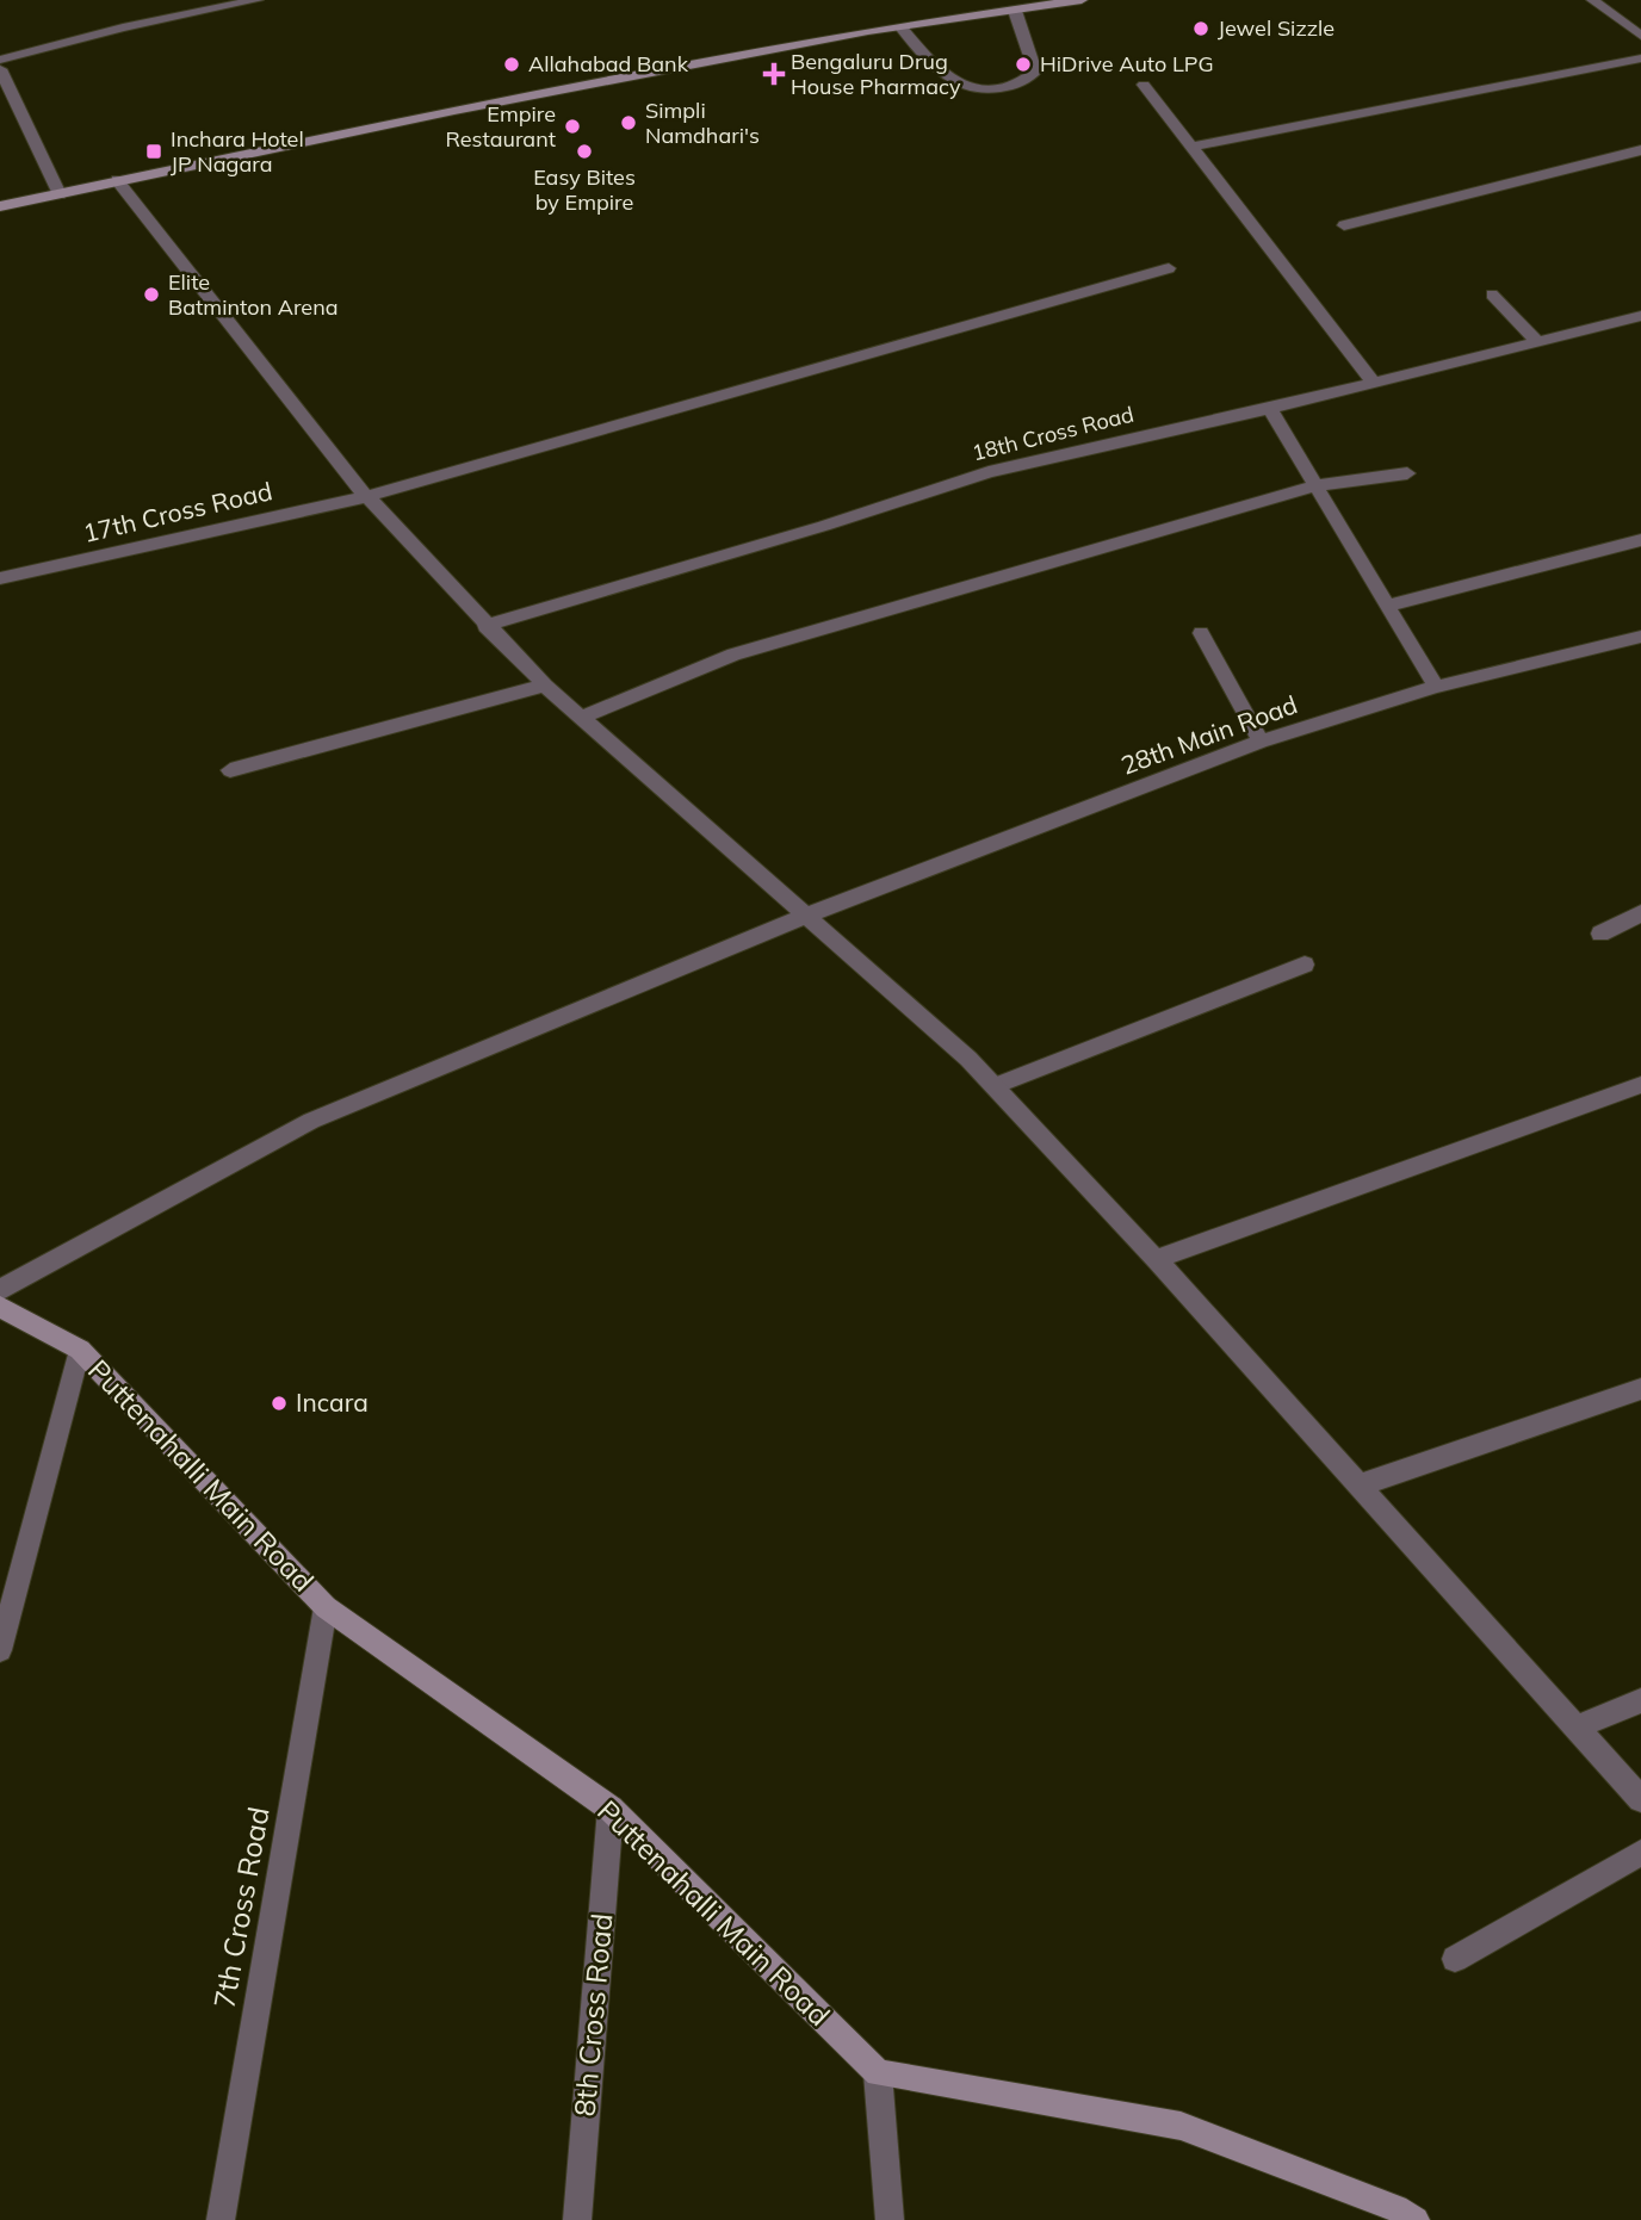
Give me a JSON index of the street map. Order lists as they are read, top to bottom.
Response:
{
  "streets": {
    "street": [
      "18th Cross Road",
      "17th Cross Road",
      "28th Main Road",
      "Puttenahalli Main Road",
      "7th Cross Road",
      "8th Cross Road"
    ]
  },
  "crossings": [
    ["Puttenahalli Main Road", "7th Cross Road"],
    ["Puttenahalli Main Road", "8th Cross Road"]
  ],
  "places": {
    "other": [
      "Jewel Sizzle",
      "Allahabad Bank",
      "HiDrive Auto LPG",
      "Simpli Namdhari's",
      "Empire Restaurant",
      "Easy Bites by Empire",
      "Elite Batminton Arena",
      "Incara"
    ],
    "health": ["Bengaluru Drug House Pharmacy"],
    "transit": ["Inchara Hotel JP Nagara"]
  }
}
